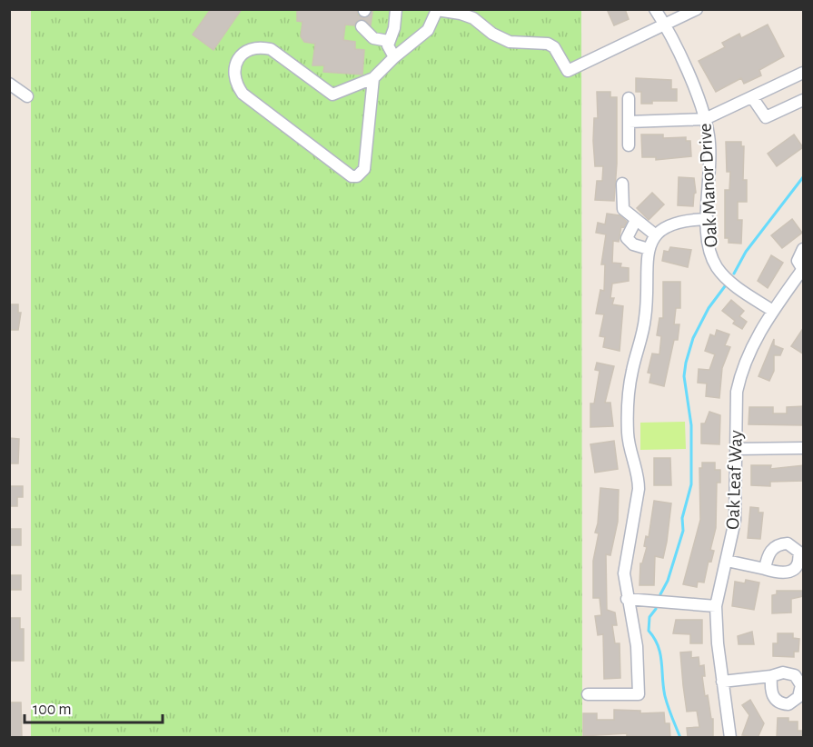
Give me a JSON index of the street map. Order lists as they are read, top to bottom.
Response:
{
  "streets": {
    "street": ["Oak Manor Drive", "Oak Leaf Way"]
  },
  "crossings": [
    ["Oak Manor Drive", "Oak Leaf Way"]
  ],
  "scale_bar": "100 m"
}
